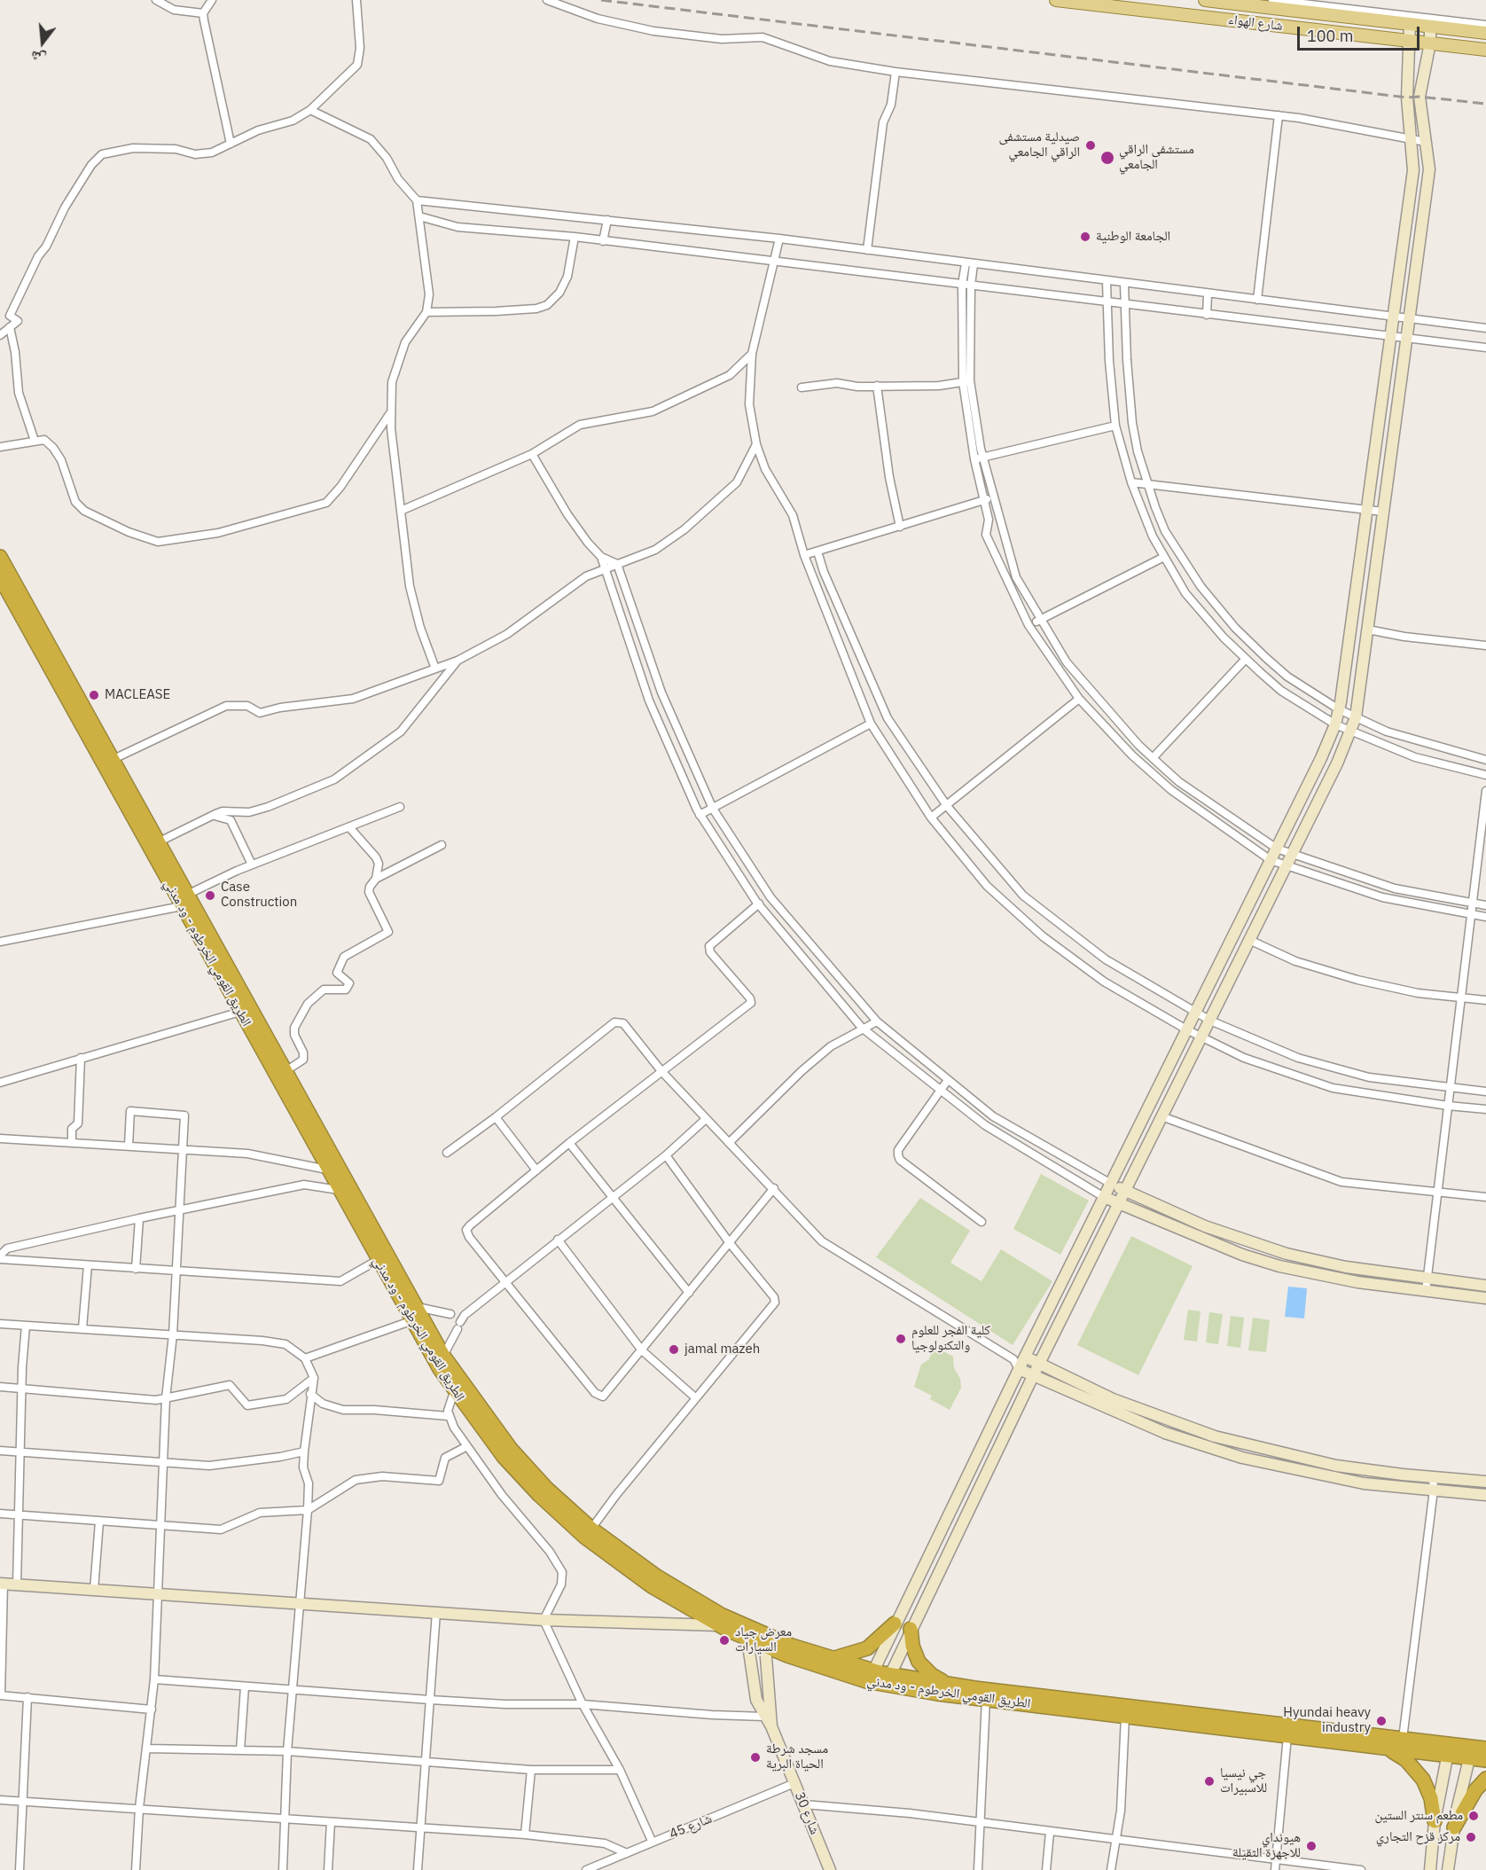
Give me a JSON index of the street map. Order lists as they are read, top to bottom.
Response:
{
  "streets": {
    "highway": ["الطريق القومي الخرطوم - ود مدني"],
    "main road": ["شارع الهواء"],
    "street": ["شارع 30", "شارع 45"]
  },
  "crossings": [
    ["الطريق القومي الخرطوم - ود مدني", "شارع 30"],
    ["شارع 30", "شارع 45"]
  ],
  "places": [
    "صيدلية مستشفى الراقي الجامعي",
    "مستشفى الراقي الجامعي",
    "الجامعة الوطنية",
    "MACLEASE",
    "Case Construction",
    "كلية الفجر للعلوم والتكنولوجيا",
    "jamal mazeh",
    "معرض جياد السيارات",
    "Hyundai heavy industry",
    "مسجد شرطة الحياة البرية",
    "جي نيسيا للاسبيرات",
    "مطعم سنتر الستين",
    "مركز قزح التجاري",
    "هيونداي للاجهزة الثقيلة"
  ],
  "scale_bar": "100 m",
  "north": "bottom"
}
